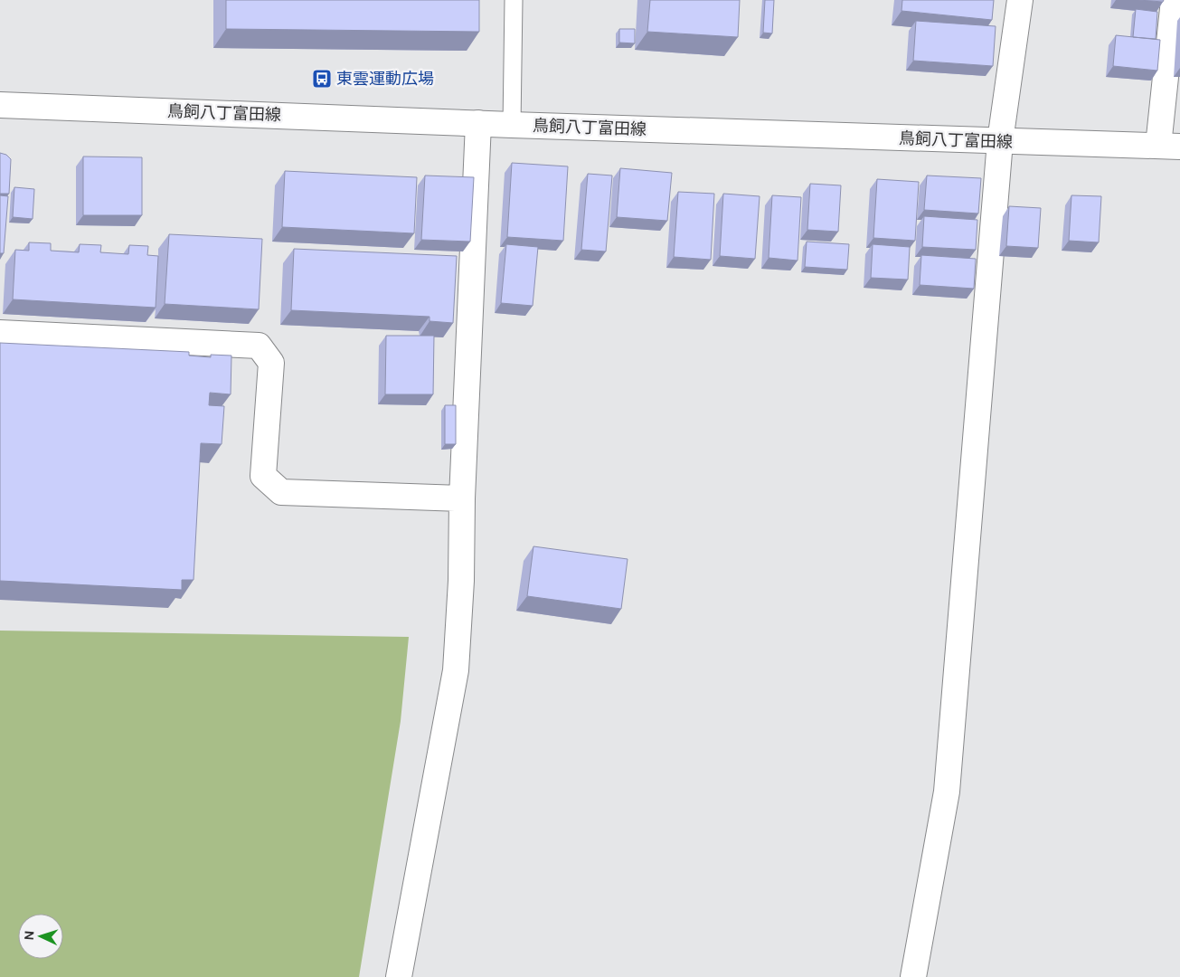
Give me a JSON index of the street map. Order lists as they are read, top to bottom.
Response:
{
  "streets": {
    "street": ["鳥飼八丁富田線"]
  },
  "places": {
    "bus stop": ["東雲運動広場"]
  },
  "north": "left"
}
